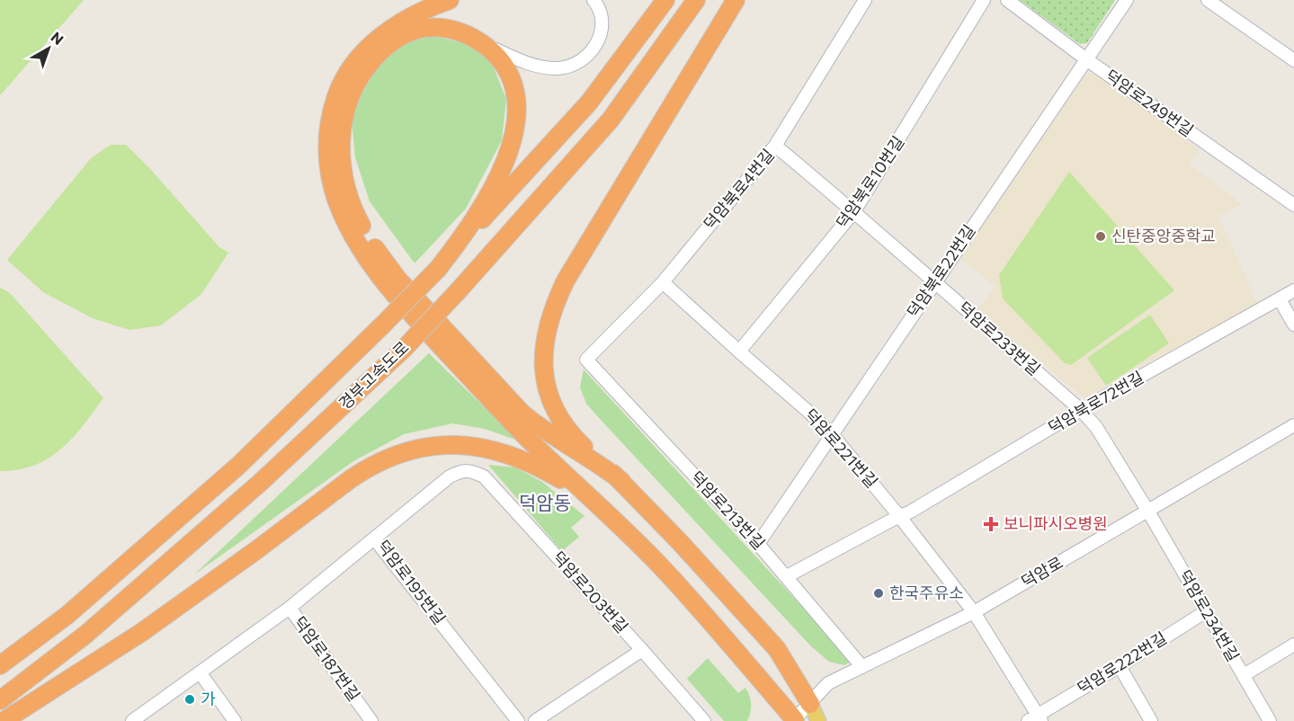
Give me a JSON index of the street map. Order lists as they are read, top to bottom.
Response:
{
  "streets": {
    "highway": ["경부고속도로"],
    "street": [
      "덕암로249번길",
      "덕암북로10번길",
      "덕암북로4번길",
      "덕암북로22번길",
      "덕암로233번길",
      "덕암북로72번길",
      "덕암로221번길",
      "덕암로213번길",
      "덕암로",
      "덕암로195번길",
      "덕암로203번길",
      "덕암로234번길",
      "덕암로187번길",
      "덕암로222번길"
    ]
  },
  "crossings": [
    ["덕암로249번길", "덕암북로22번길"],
    ["덕암북로10번길", "덕암로233번길"],
    ["덕암북로10번길", "덕암로221번길"],
    ["덕암북로4번길", "덕암로233번길"],
    ["덕암북로4번길", "덕암로221번길"],
    ["덕암북로4번길", "덕암로213번길"],
    ["덕암북로22번길", "덕암로233번길"],
    ["덕암북로22번길", "덕암로221번길"],
    ["덕암북로22번길", "덕암로213번길"],
    ["덕암로233번길", "덕암북로72번길"],
    ["덕암로233번길", "덕암로"],
    ["덕암로233번길", "덕암로234번길"],
    ["덕암북로72번길", "덕암로221번길"],
    ["덕암북로72번길", "덕암로213번길"],
    ["덕암로221번길", "덕암로"],
    ["덕암로221번길", "덕암로222번길"],
    ["덕암로213번길", "덕암로"],
    ["덕암로", "덕암로234번길"],
    ["덕암로", "덕암로222번길"],
    ["덕암로195번길", "덕암로203번길"],
    ["덕암로195번길", "덕암로187번길"],
    ["덕암로234번길", "덕암로222번길"]
  ],
  "districts": ["덕암동"],
  "places": {
    "other": ["신탄중앙중학교", "한국주유소", "가"],
    "health": ["보니파시오병원"]
  },
  "north": "top right"
}
